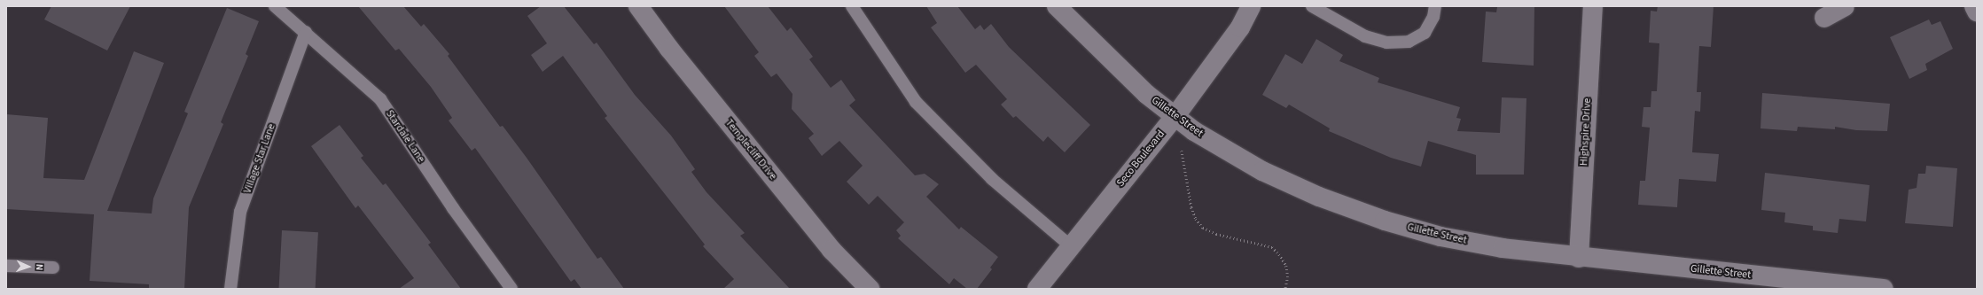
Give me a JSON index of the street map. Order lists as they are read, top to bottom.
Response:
{
  "streets": {
    "street": [
      "Gillette Street",
      "Highspire Drive",
      "Templecliff Drive",
      "Seco Boulevard"
    ],
    "lane": ["Stardale Lane", "Village Star Lane"]
  },
  "crossings": [
    ["Gillette Street", "Highspire Drive"],
    ["Gillette Street", "Seco Boulevard"],
    ["Stardale Lane", "Village Star Lane"]
  ],
  "north": "right"
}
